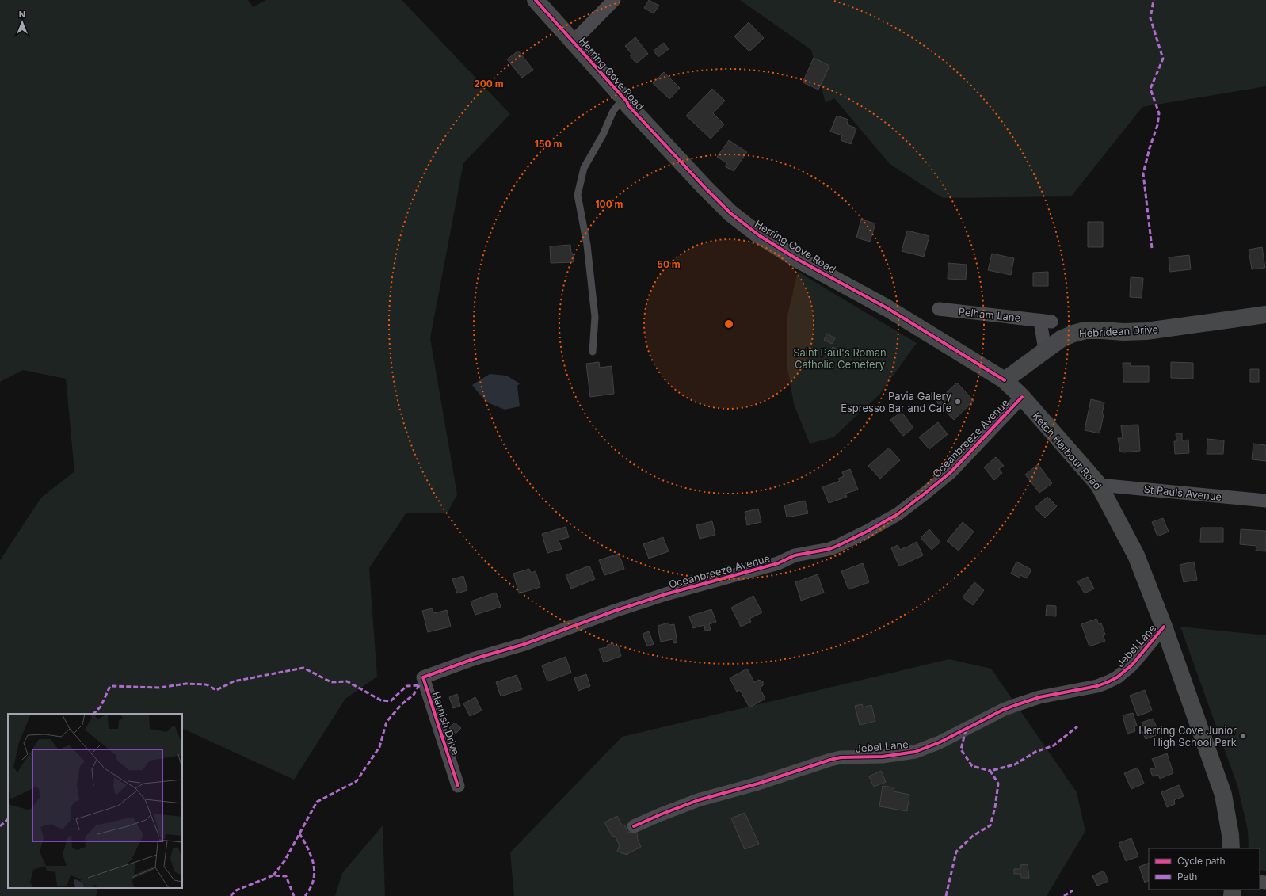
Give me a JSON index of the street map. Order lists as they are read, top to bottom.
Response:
{
  "streets": {
    "main road": ["Herring Cove Road", "Hebridean Drive", "Ketch Harbour Road"],
    "street": [
      "Pelham Lane",
      "Oceanbreeze Avenue",
      "St Pauls Avenue",
      "Jebel Lane",
      "Harnish Drive"
    ]
  },
  "crossings": [
    ["Herring Cove Road", "Hebridean Drive"],
    ["Herring Cove Road", "Ketch Harbour Road"],
    ["Pelham Lane", "Hebridean Drive"],
    ["Hebridean Drive", "Ketch Harbour Road"],
    ["Oceanbreeze Avenue", "Ketch Harbour Road"],
    ["Oceanbreeze Avenue", "Harnish Drive"],
    ["Ketch Harbour Road", "St Pauls Avenue"],
    ["Ketch Harbour Road", "Jebel Lane"]
  ],
  "parks": ["Saint Paul's Roman Catholic Cemetery"],
  "places": ["Pavia Gallery Espresso Bar and Cafe", "Herring Cove Junior High School Park"],
  "legend": ["Cycle path", "Path"],
  "north": "top",
  "rings": [
    "200 m",
    "150 m",
    "100 m",
    "50 m"
  ]
}
